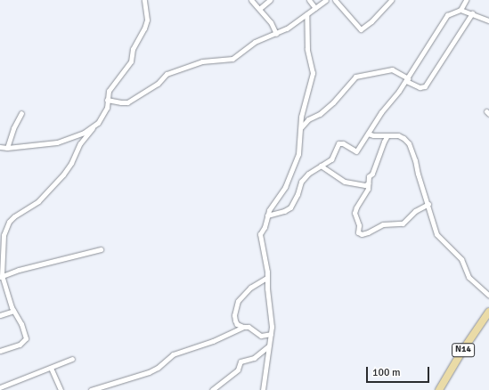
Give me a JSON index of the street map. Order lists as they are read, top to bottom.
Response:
{
  "streets": {
    "main road": ["N14"]
  },
  "scale_bar": "100 m"
}
